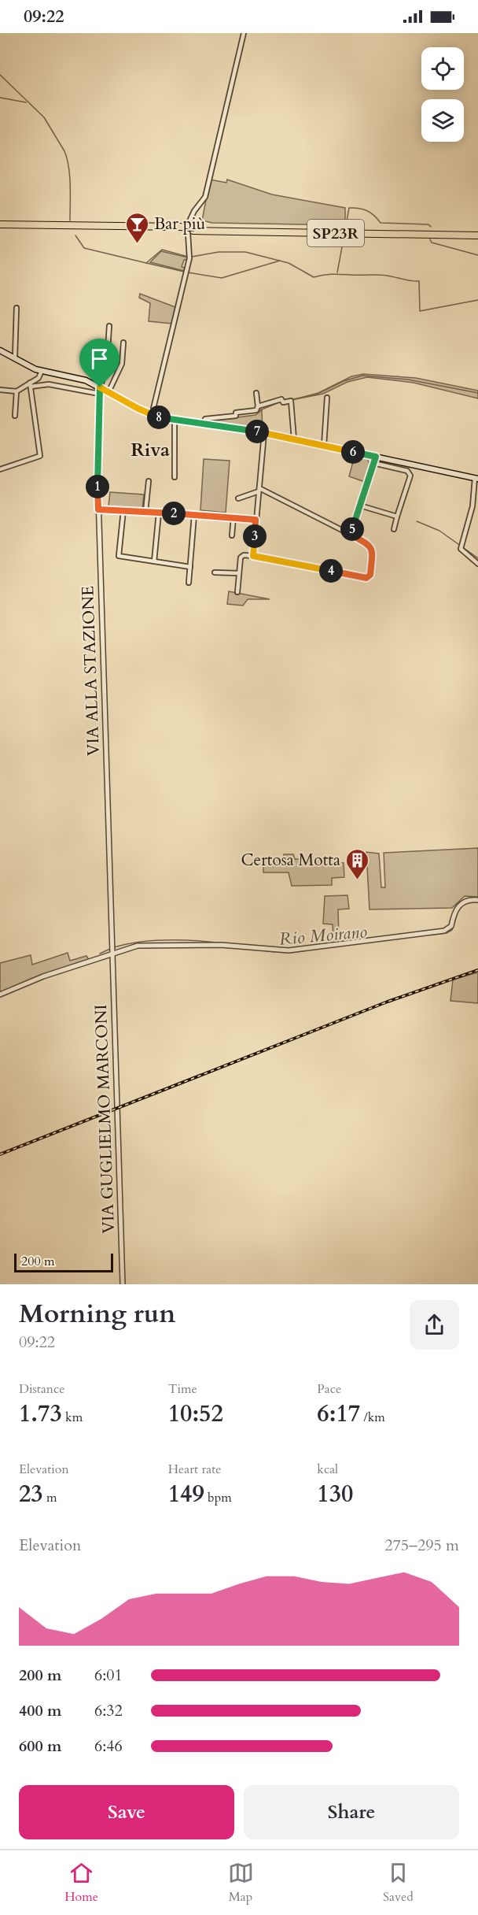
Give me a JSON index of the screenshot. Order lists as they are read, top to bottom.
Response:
{
  "streets": {
    "highway": ["SP23R"],
    "street": ["VIA ALLA STAZIONE", "VIA GUGLIELMO MARCONI"]
  },
  "crossings": [
    ["VIA ALLA STAZIONE", "VIA GUGLIELMO MARCONI"]
  ],
  "districts": ["Riva"],
  "water": ["Rio Moirano"],
  "places": {
    "bar": ["Bar più"],
    "building": ["Certosa Motta"]
  },
  "scale_bar": "200 m",
  "page": {
    "status": "09:22",
    "pins": [
      "8",
      "7",
      "6",
      "1",
      "2",
      "5",
      "3",
      "4"
    ],
    "scale": "200 m",
    "heading": ["Morning run", "09:22"],
    "stats": [
      ["Distance", "1.73 km"],
      ["Time", "10:52"],
      ["Pace", "6:17 /km"],
      ["Elevation", "23 m"],
      ["Heart rate", "149 bpm"],
      ["kcal", "130"]
    ],
    "chart": ["Elevation", "275–295 m"],
    "list": [
      {
        "name": "200 m",
        "note": "6:01"
      },
      {
        "name": "400 m",
        "note": "6:32"
      },
      {
        "name": "600 m",
        "note": "6:46"
      }
    ],
    "buttons": ["Save", "Share"],
    "tabs": ["Home", "Map", "Saved"]
  }
}
